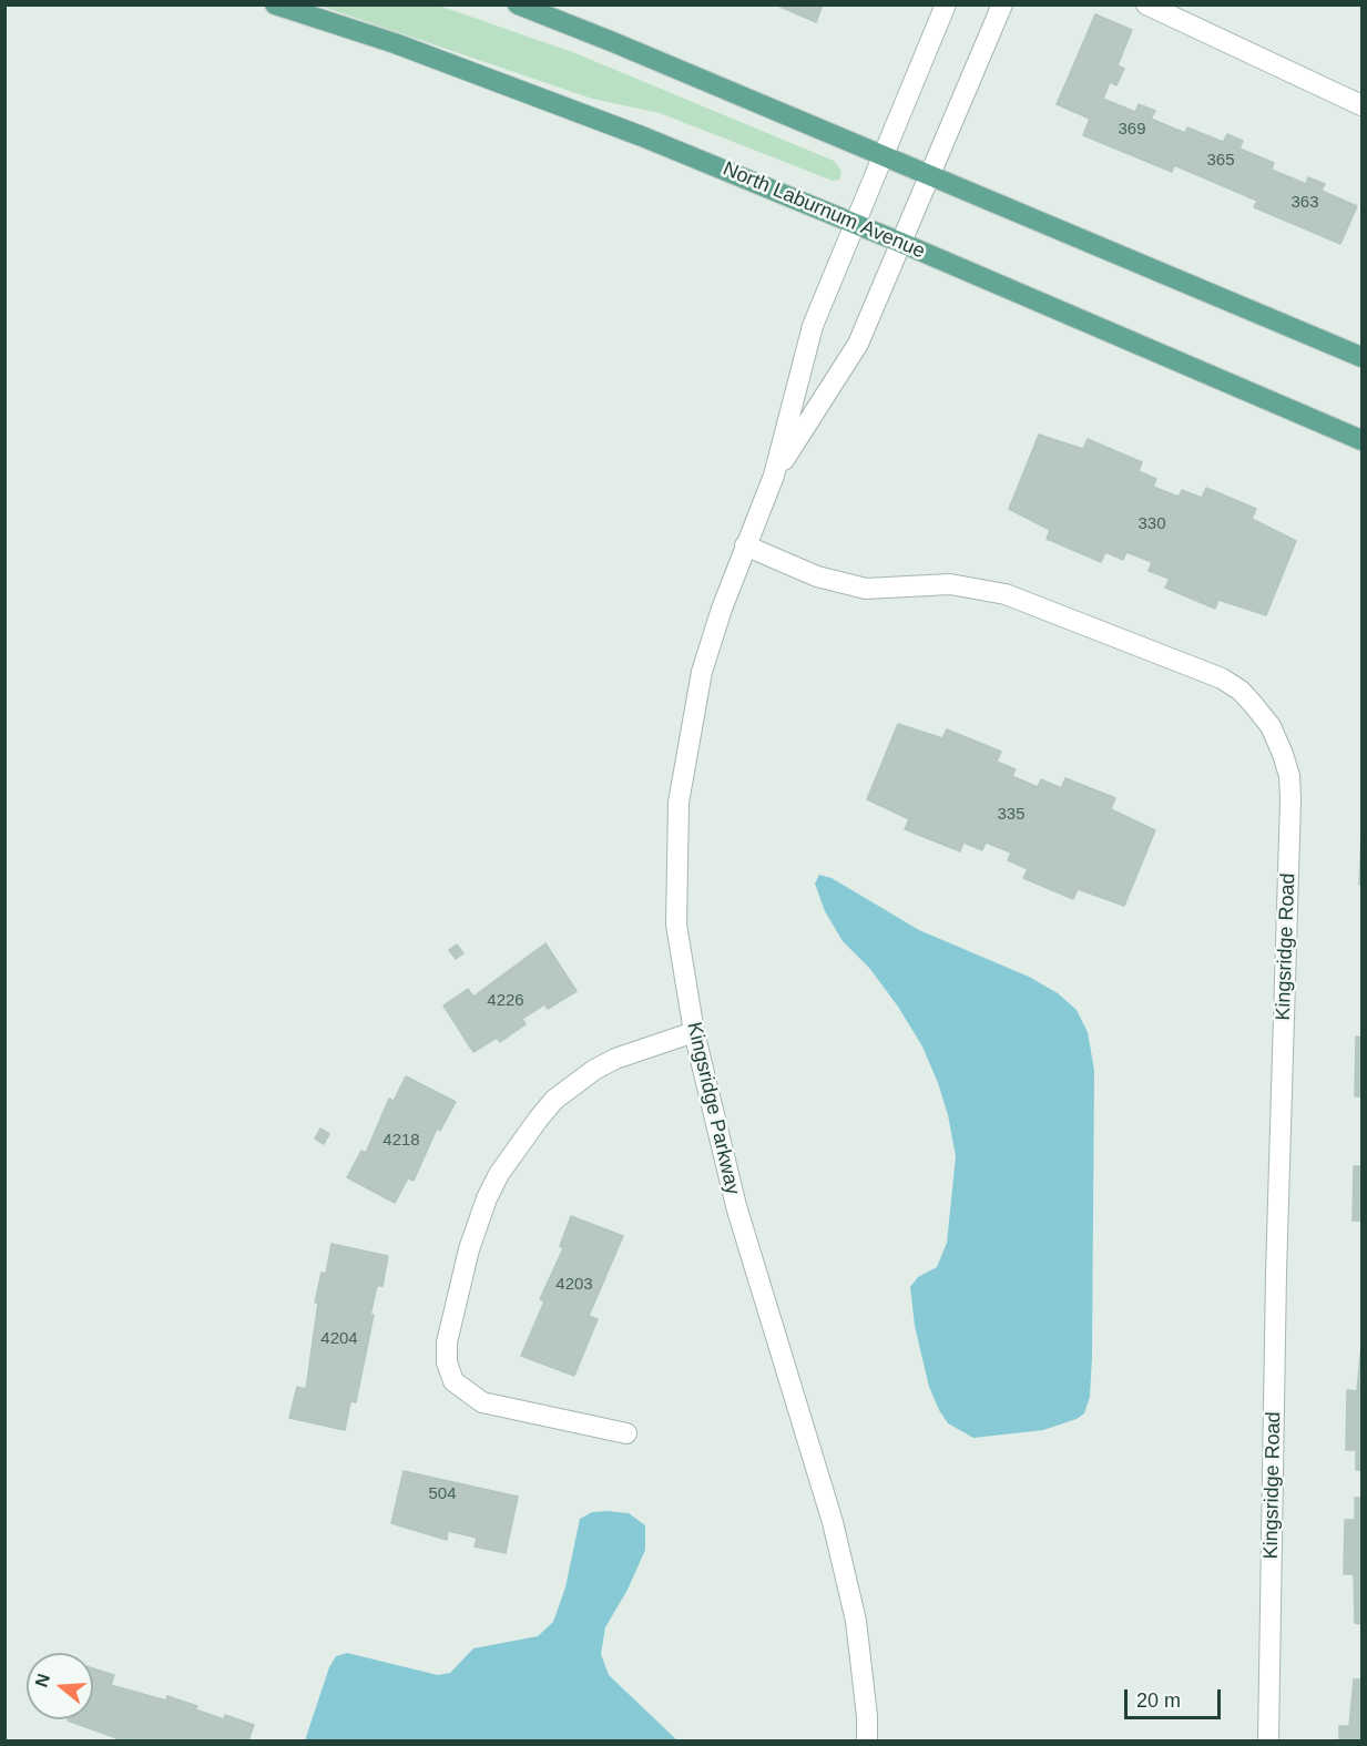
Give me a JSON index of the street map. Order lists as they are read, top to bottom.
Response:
{
  "streets": {
    "main road": ["North Laburnum Avenue"],
    "street": ["Kingsridge Road", "Kingsridge Parkway"]
  },
  "crossings": [
    ["North Laburnum Avenue", "Kingsridge Parkway"],
    ["Kingsridge Road", "Kingsridge Parkway"]
  ],
  "house_numbers": [
    "369",
    "365",
    "363",
    "330",
    "335",
    "4226",
    "4218",
    "4203",
    "4204",
    "504"
  ],
  "scale_bar": "20 m",
  "north": "left"
}
